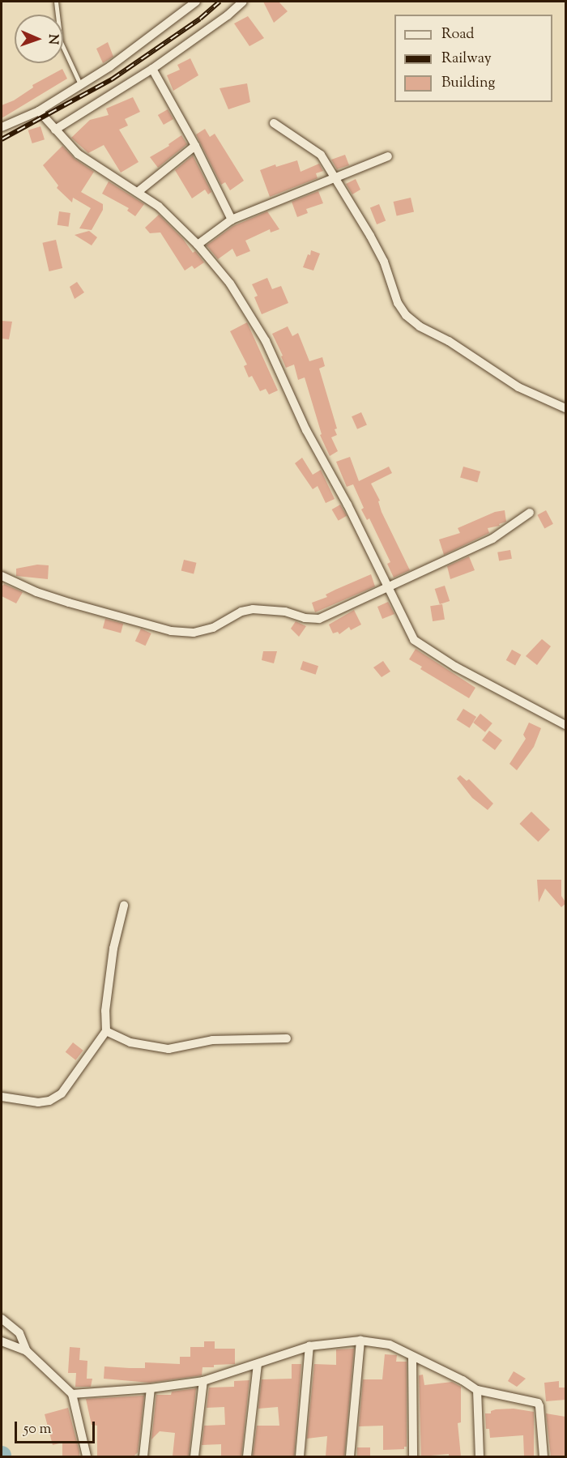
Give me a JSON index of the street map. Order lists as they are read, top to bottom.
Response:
{
  "legend": ["Road", "Railway", "Building"],
  "scale_bar": "50 m",
  "north": "right"
}
